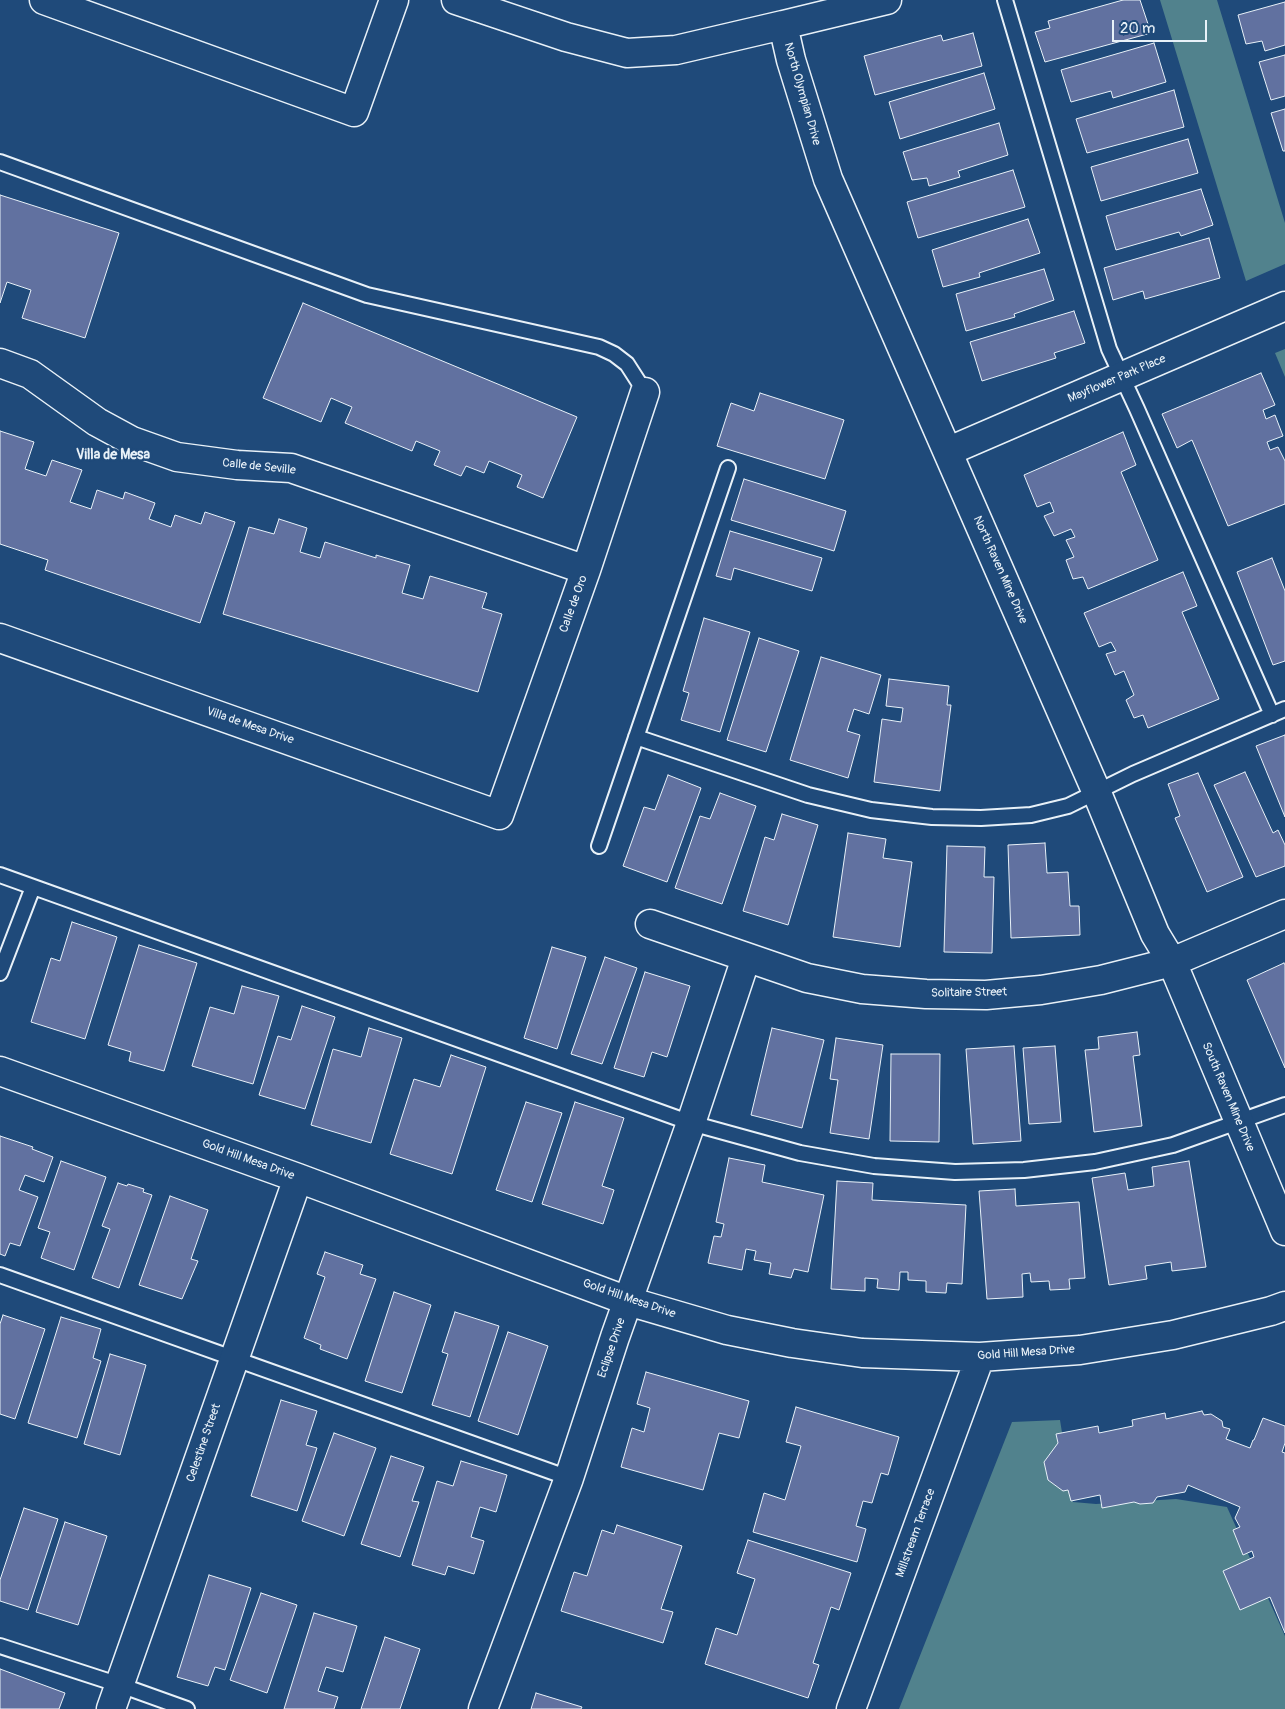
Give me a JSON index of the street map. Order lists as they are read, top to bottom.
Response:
{
  "streets": {
    "street": [
      "North Olympian Drive",
      "Mayflower Park Place",
      "Calle de Seville",
      "North Raven Mine Drive",
      "Calle de Oro",
      "Villa de Mesa Drive",
      "Solitaire Street",
      "South Raven Mine Drive",
      "Gold Hill Mesa Drive",
      "Eclipse Drive",
      "Celestine Street",
      "Millstream Terrace"
    ]
  },
  "crossings": [
    ["North Olympian Drive", "North Raven Mine Drive"],
    ["Mayflower Park Place", "North Raven Mine Drive"],
    ["Calle de Seville", "Calle de Oro"],
    ["North Raven Mine Drive", "Solitaire Street"],
    ["North Raven Mine Drive", "South Raven Mine Drive"],
    ["Calle de Oro", "Villa de Mesa Drive"],
    ["Solitaire Street", "South Raven Mine Drive"],
    ["Solitaire Street", "Eclipse Drive"],
    ["Gold Hill Mesa Drive", "Eclipse Drive"],
    ["Gold Hill Mesa Drive", "Celestine Street"],
    ["Gold Hill Mesa Drive", "Millstream Terrace"]
  ],
  "districts": ["Villa de Mesa"],
  "scale_bar": "20 m"
}
